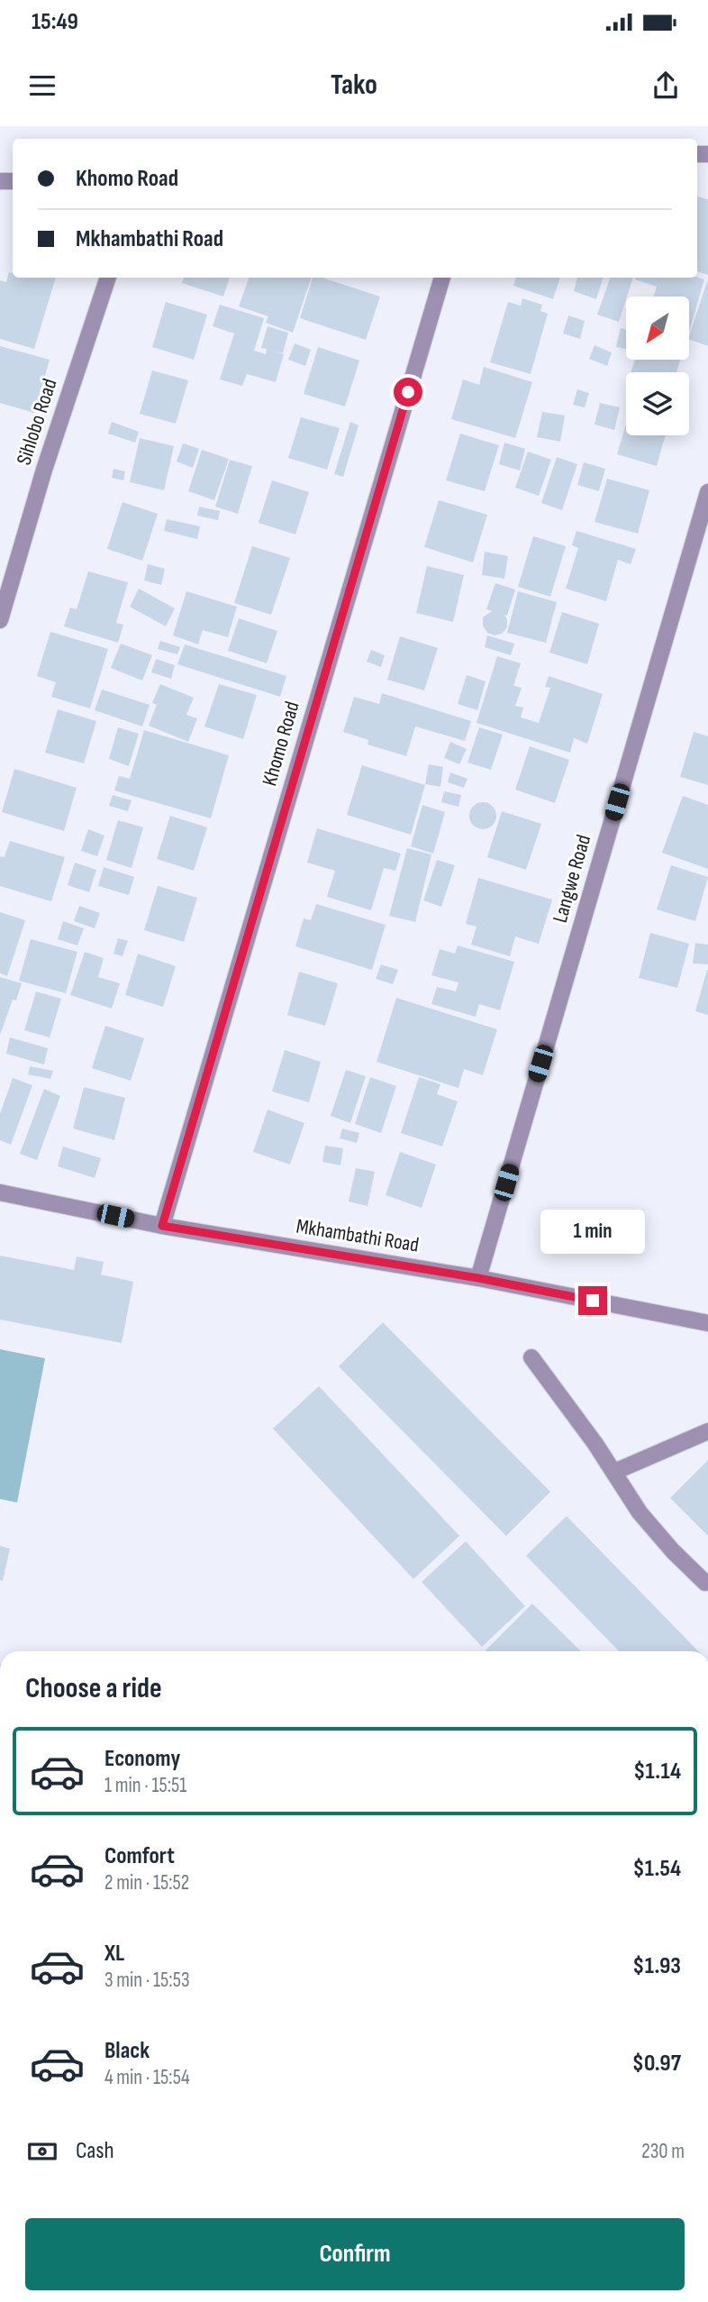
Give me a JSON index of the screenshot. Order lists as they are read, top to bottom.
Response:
{
  "streets": {
    "street": [
      "Sihlobo Road",
      "Khomo Road",
      "Langwe Road",
      "Mkhambathi Road"
    ]
  },
  "crossings": [
    ["Khomo Road", "Mkhambathi Road"],
    ["Langwe Road", "Mkhambathi Road"]
  ],
  "north": "bottom left",
  "page": {
    "status": "15:49",
    "header": "Tako",
    "banner": ["Khomo Road", "Mkhambathi Road"],
    "bubble": "1 min",
    "heading": "Choose a ride",
    "list": [
      {
        "name": "Economy",
        "note": "1 min · 15:51",
        "value": "$1.14"
      },
      {
        "name": "Comfort",
        "note": "2 min · 15:52",
        "value": "$1.54"
      },
      {
        "name": "XL",
        "note": "3 min · 15:53",
        "value": "$1.93"
      },
      {
        "name": "Black",
        "note": "4 min · 15:54",
        "value": "$0.97"
      }
    ],
    "pay": ["Cash", "230 m"],
    "buttons": "Confirm"
  }
}
